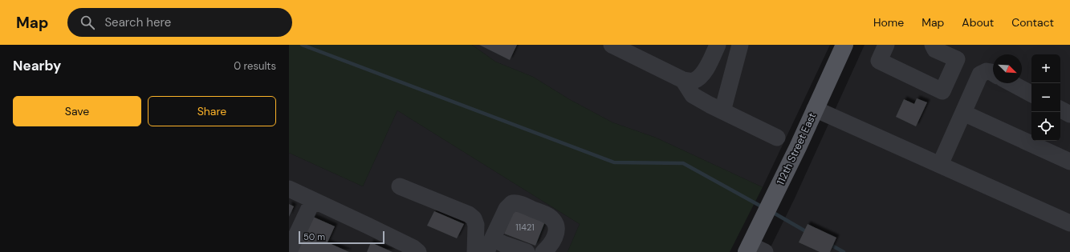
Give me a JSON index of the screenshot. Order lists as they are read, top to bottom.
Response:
{
  "streets": {
    "main road": ["112th Street East"]
  },
  "house_numbers": ["11421"],
  "scale_bar": "50 m",
  "north": "bottom right",
  "page": {
    "header": "Map",
    "search": "Search here",
    "nav": [
      "Home",
      "Map",
      "About",
      "Contact"
    ],
    "heading": ["Nearby", "0 results"],
    "map_buttons": ["+", "−"],
    "buttons": ["Save", "Share"],
    "scale": "50 m"
  }
}
